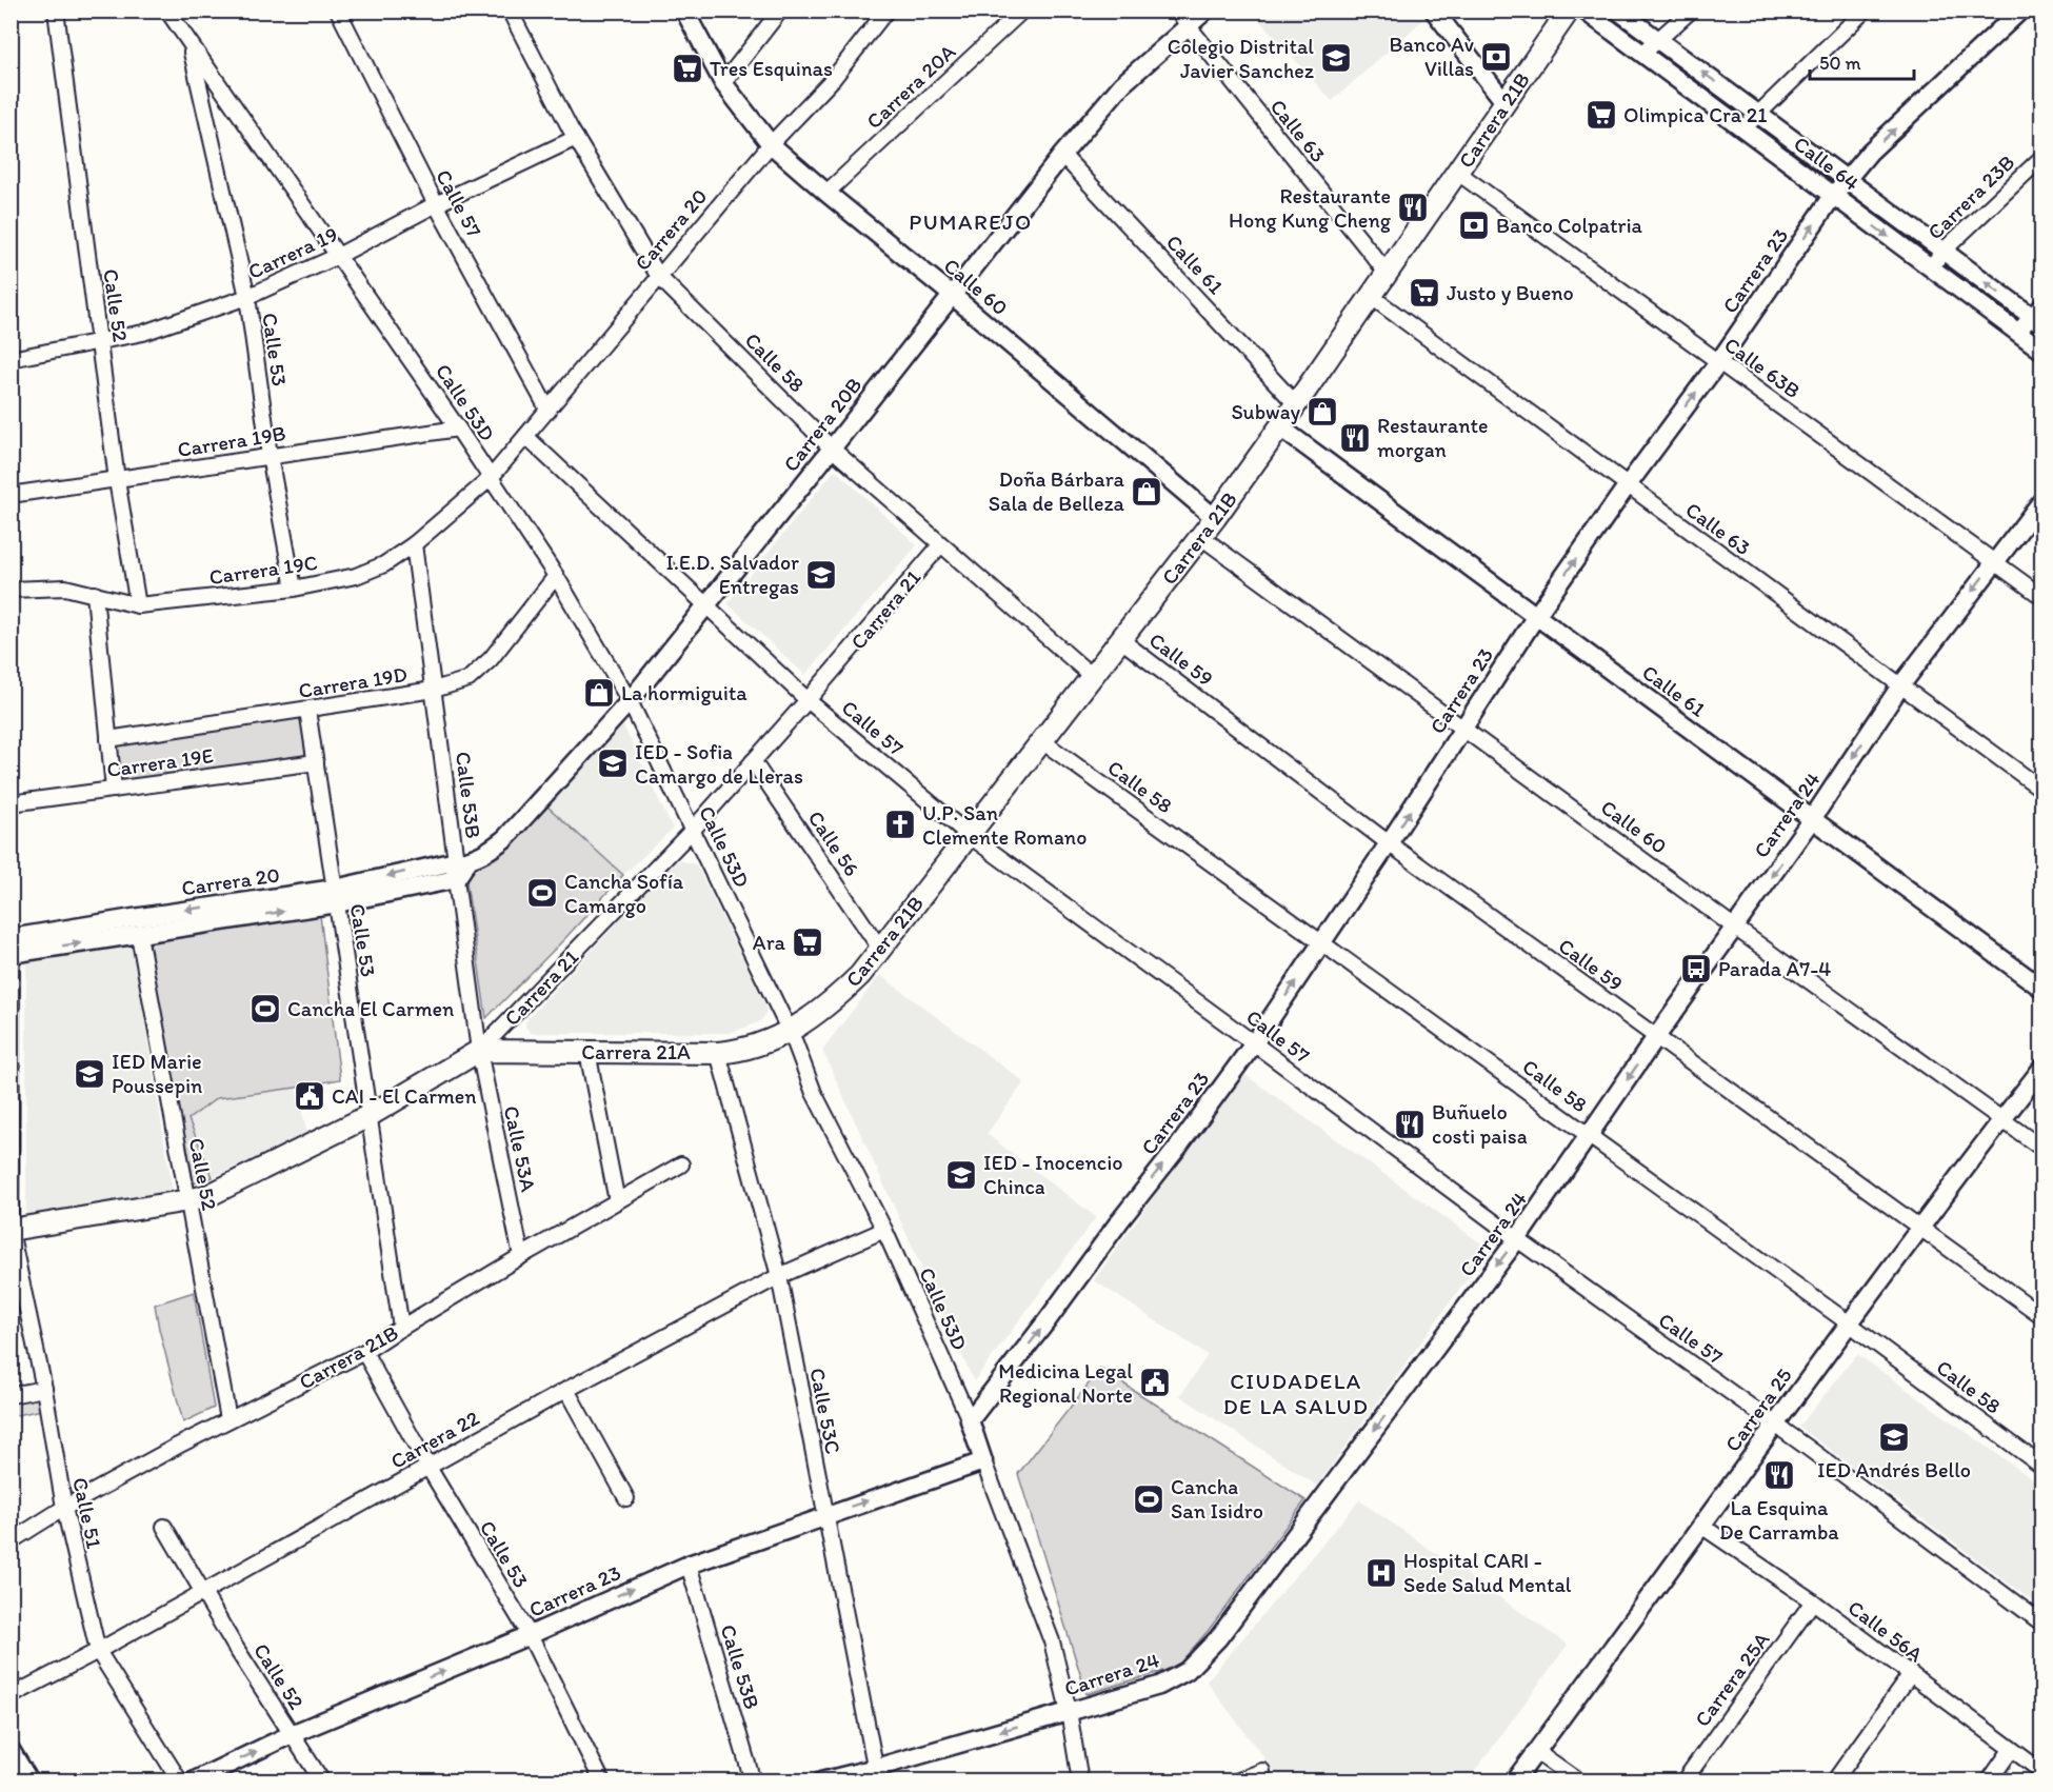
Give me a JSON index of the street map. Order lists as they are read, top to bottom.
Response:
{
  "streets": {
    "main road": ["Carrera 21B", "Carrera 21", "Carrera 21A"],
    "street": [
      "Carrera 20A",
      "Calle 63",
      "Calle 64",
      "Carrera 23B",
      "Calle 57",
      "Carrera 20",
      "Carrera 19",
      "Calle 61",
      "Carrera 23",
      "Calle 60",
      "Calle 52",
      "Calle 53",
      "Calle 58",
      "Calle 63B",
      "Calle 53D",
      "Carrera 20B",
      "Carrera 19B",
      "Carrera 19C",
      "Calle 59",
      "Carrera 19D",
      "Carrera 19E",
      "Calle 53B",
      "Carrera 24",
      "Calle 56",
      "Calle 53A",
      "Carrera 25",
      "Calle 53C",
      "Carrera 22",
      "Calle 51",
      "Calle 56A",
      "Carrera 25A"
    ]
  },
  "crossings": [
    ["Carrera 20A", "Calle 60"],
    ["Carrera 21B", "Calle 63"],
    ["Carrera 21B", "Calle 57"],
    ["Carrera 21B", "Calle 61"],
    ["Carrera 21B", "Calle 60"],
    ["Carrera 21B", "Calle 52"],
    ["Carrera 21B", "Calle 53"],
    ["Carrera 21B", "Calle 58"],
    ["Carrera 21B", "Calle 63B"],
    ["Carrera 21B", "Calle 53D"],
    ["Carrera 21B", "Calle 59"],
    ["Carrera 21B", "Calle 56"],
    ["Carrera 21B", "Carrera 21A"],
    ["Carrera 21B", "Calle 53A"],
    ["Carrera 21B", "Calle 51"],
    ["Calle 63", "Carrera 23"],
    ["Calle 63", "Carrera 20B"],
    ["Calle 63", "Carrera 24"],
    ["Calle 64", "Carrera 23B"],
    ["Calle 64", "Carrera 23"],
    ["Calle 57", "Carrera 20"],
    ["Calle 57", "Carrera 19"],
    ["Calle 57", "Carrera 23"],
    ["Calle 57", "Carrera 20B"],
    ["Calle 57", "Carrera 21"],
    ["Calle 57", "Carrera 24"],
    ["Calle 57", "Carrera 25"],
    ["Carrera 20", "Calle 60"],
    ["Carrera 20", "Calle 52"],
    ["Carrera 20", "Calle 53"],
    ["Carrera 20", "Calle 58"],
    ["Carrera 20", "Calle 53D"],
    ["Carrera 20", "Carrera 20B"],
    ["Carrera 20", "Carrera 19C"],
    ["Carrera 20", "Calle 53B"],
    ["Carrera 20", "Calle 51"],
    ["Carrera 19", "Calle 52"],
    ["Carrera 19", "Calle 53"],
    ["Carrera 19", "Calle 58"],
    ["Carrera 19", "Calle 53D"],
    ["Calle 61", "Carrera 23"],
    ["Calle 61", "Carrera 20B"],
    ["Calle 61", "Carrera 24"],
    ["Carrera 23", "Calle 60"],
    ["Carrera 23", "Calle 52"],
    ["Carrera 23", "Calle 53"],
    ["Carrera 23", "Calle 58"],
    ["Carrera 23", "Calle 63B"],
    ["Carrera 23", "Calle 53D"],
    ["Carrera 23", "Calle 59"],
    ["Carrera 23", "Calle 53B"],
    ["Carrera 23", "Calle 53C"],
    ["Calle 60", "Carrera 20B"],
    ["Calle 60", "Carrera 24"],
    ["Calle 60", "Carrera 25"],
    ["Calle 52", "Carrera 19B"],
    ["Calle 52", "Carrera 19C"],
    ["Calle 52", "Carrera 21"],
    ["Calle 52", "Carrera 22"],
    ["Calle 53", "Calle 53D"],
    ["Calle 53", "Carrera 19B"],
    ["Calle 53", "Carrera 19C"],
    ["Calle 53", "Carrera 21"],
    ["Calle 53", "Carrera 19D"],
    ["Calle 53", "Carrera 19E"],
    ["Calle 53", "Carrera 22"],
    ["Calle 58", "Carrera 20B"],
    ["Calle 58", "Carrera 21"],
    ["Calle 58", "Carrera 24"],
    ["Calle 58", "Carrera 25"],
    ["Calle 63B", "Carrera 24"],
    ["Calle 53D", "Carrera 20B"],
    ["Calle 53D", "Carrera 19B"],
    ["Calle 53D", "Carrera 19C"],
    ["Calle 53D", "Carrera 21"],
    ["Calle 53D", "Carrera 19D"],
    ["Calle 53D", "Carrera 24"],
    ["Calle 53D", "Carrera 21A"],
    ["Calle 53D", "Carrera 22"],
    ["Carrera 20B", "Calle 53B"],
    ["Carrera 19C", "Calle 53B"],
    ["Carrera 21", "Calle 53B"],
    ["Carrera 21", "Calle 56"],
    ["Carrera 21", "Carrera 21A"],
    ["Carrera 21", "Calle 53A"],
    ["Carrera 21", "Calle 51"],
    ["Calle 59", "Carrera 24"],
    ["Calle 59", "Carrera 25"],
    ["Carrera 19D", "Calle 53B"],
    ["Calle 53B", "Carrera 21A"],
    ["Calle 53B", "Calle 53A"],
    ["Carrera 24", "Calle 53C"],
    ["Carrera 21A", "Calle 53A"],
    ["Carrera 21A", "Calle 53C"],
    ["Carrera 25", "Calle 56A"],
    ["Calle 53C", "Carrera 22"],
    ["Carrera 22", "Calle 51"],
    ["Calle 56A", "Carrera 25A"]
  ],
  "one_way": ["Carrera 23", "Carrera 24"],
  "districts": ["PUMAREJO", "CIUDADELA DE LA SALUD"],
  "places": {
    "bank": ["Banco Av Villas", "Banco Colpatria"],
    "school or university": [
      "Colegio Distrital Javier Sanchez",
      "I.E.D. Salvador Entregas",
      "IED - Sofia Camargo de Lleras",
      "IED Marie Poussepin",
      "IED - Inocencio Chinca",
      "IED Andrés Bello"
    ],
    "supermarket": [
      "Tres Esquinas",
      "Olimpica Cra 21",
      "Justo y Bueno",
      "Ara"
    ],
    "restaurant": [
      "Restaurante Hong Kung Cheng",
      "Restaurante morgan",
      "Buñuelo costi paisa",
      "La Esquina De Carramba"
    ],
    "shop": ["Subway", "Doña Bárbara Sala de Belleza", "La hormiguita"],
    "church": ["U.P. San Clemente Romano"],
    "sports": ["Cancha Sofía Camargo", "Cancha El Carmen", "Cancha San Isidro"],
    "bus stop": ["Parada A7-4"],
    "public building": ["CAI - El Carmen", "Medicina Legal Regional Norte"],
    "hospital": ["Hospital CARI - Sede Salud Mental"]
  },
  "scale_bar": "50 m"
}
